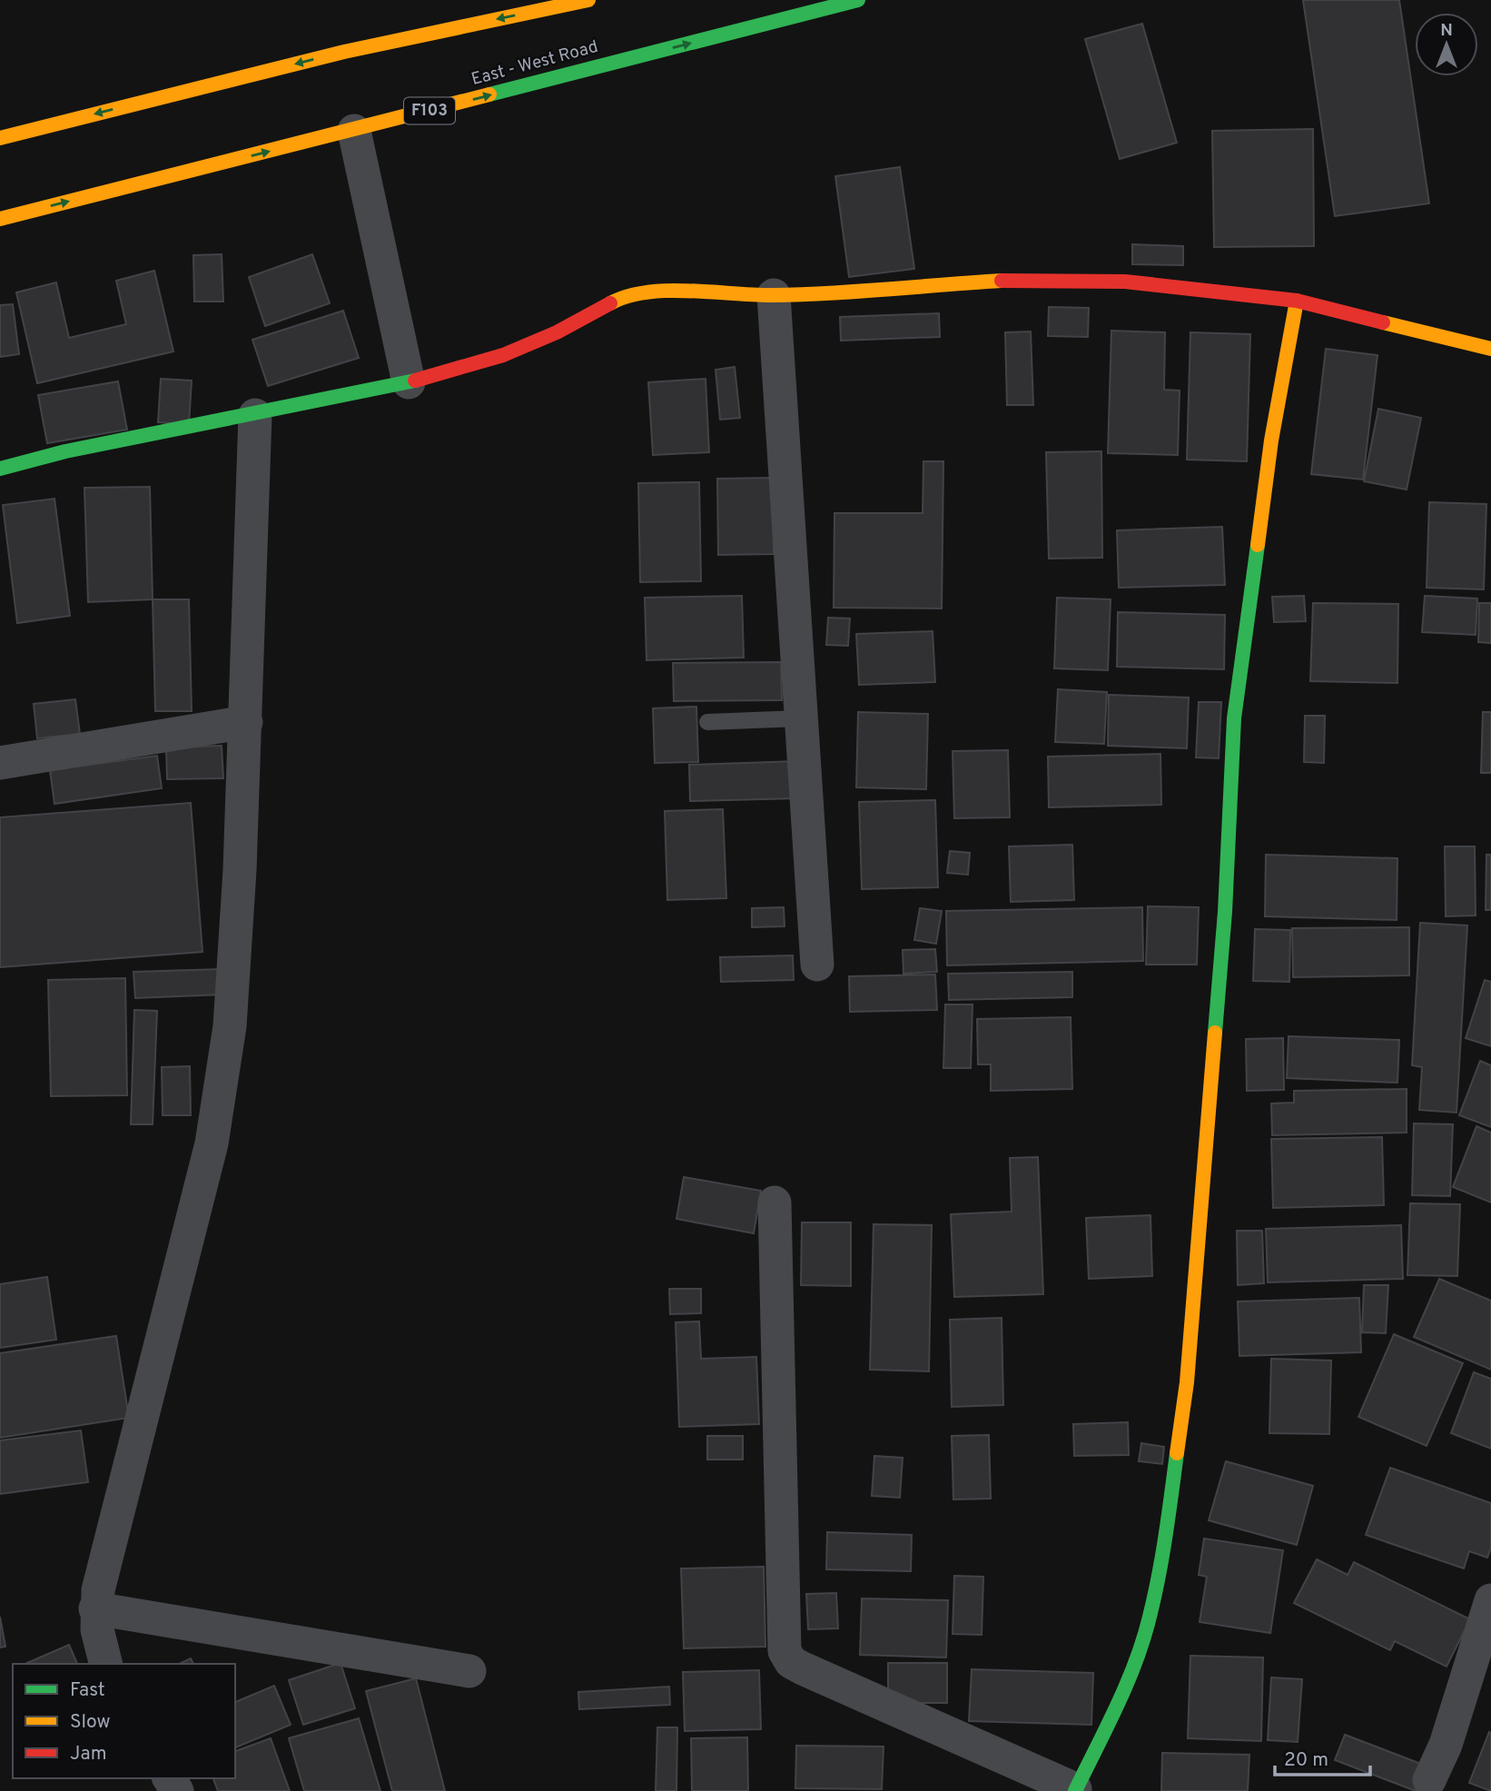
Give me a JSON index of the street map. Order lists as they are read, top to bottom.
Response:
{
  "streets": {
    "street": ["East - West Road", "F103"]
  },
  "legend": ["Fast", "Slow", "Jam"],
  "scale_bar": "20 m",
  "north": "top"
}
